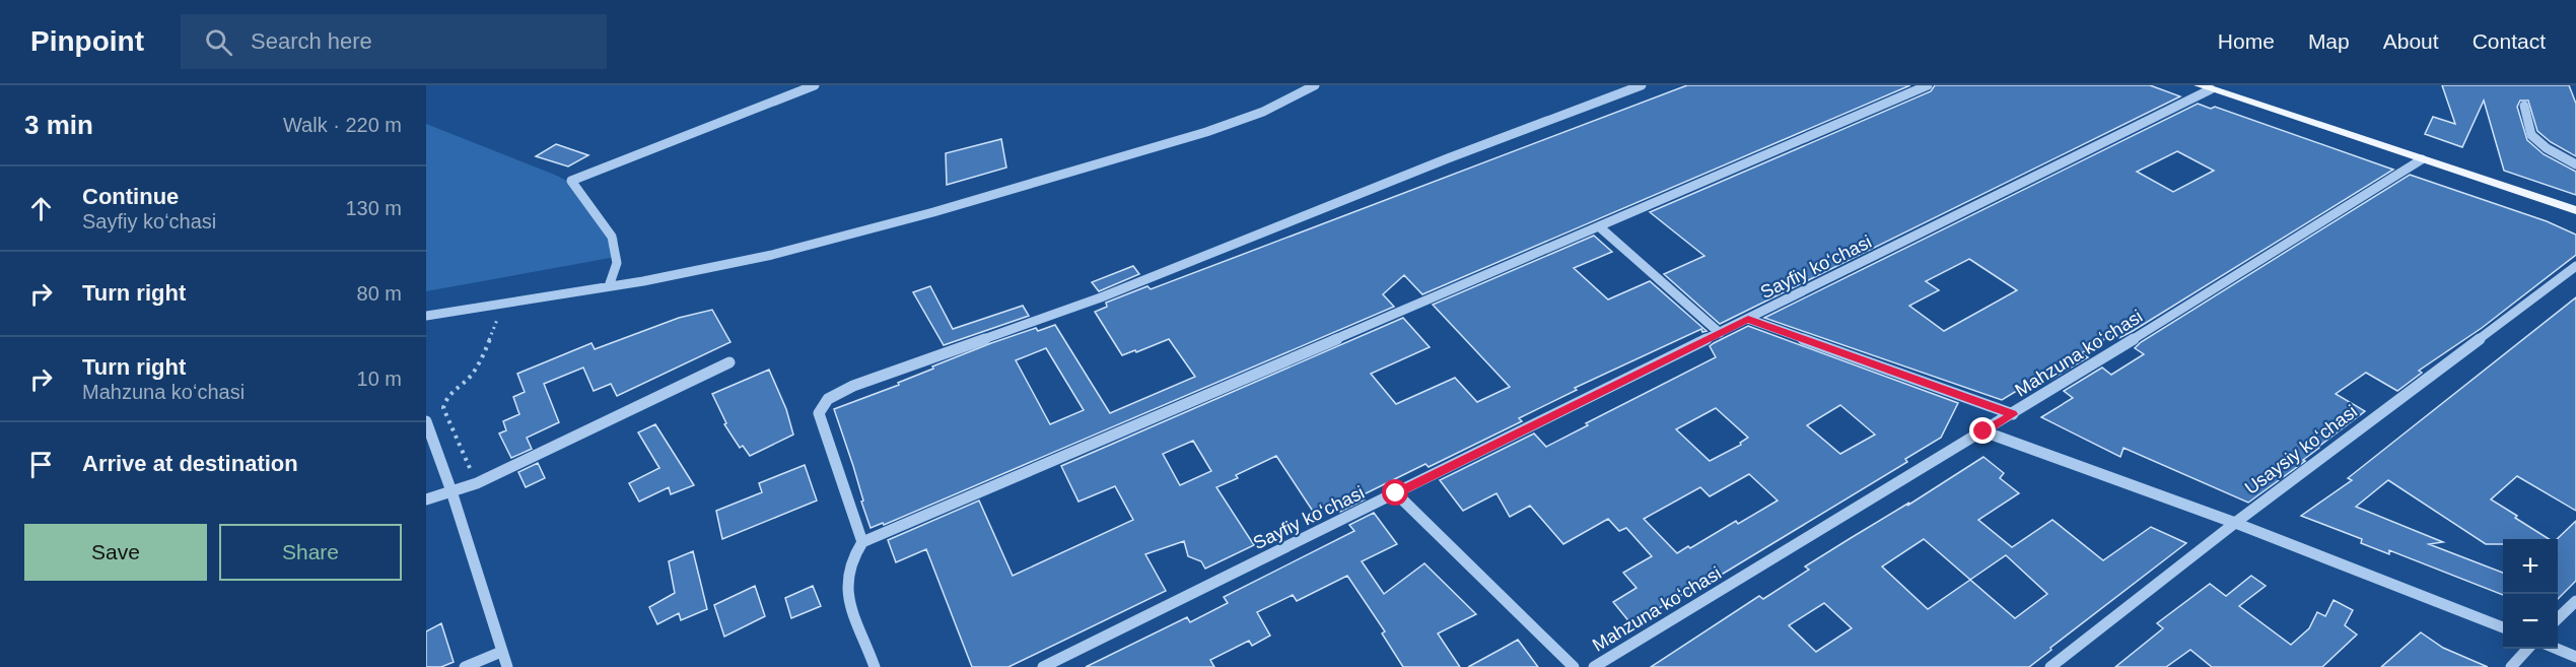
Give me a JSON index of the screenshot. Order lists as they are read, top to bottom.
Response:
{
  "streets": {
    "street": ["Sayfiy koʻchasi", "Mahzuna koʻchasi", "Usaysiy koʻchasi"]
  },
  "page": {
    "header": "Pinpoint",
    "search": "Search here",
    "nav": [
      "Home",
      "Map",
      "About",
      "Contact"
    ],
    "heading": ["3 min", "Walk · 220 m"],
    "list": [
      ["Continue", "Sayfiy koʻchasi", "130 m"],
      ["Turn right", "80 m"],
      ["Turn right", "Mahzuna koʻchasi", "10 m"],
      "Arrive at destination"
    ],
    "buttons": ["Save", "Share"],
    "map_buttons": ["+", "−"]
  }
}
